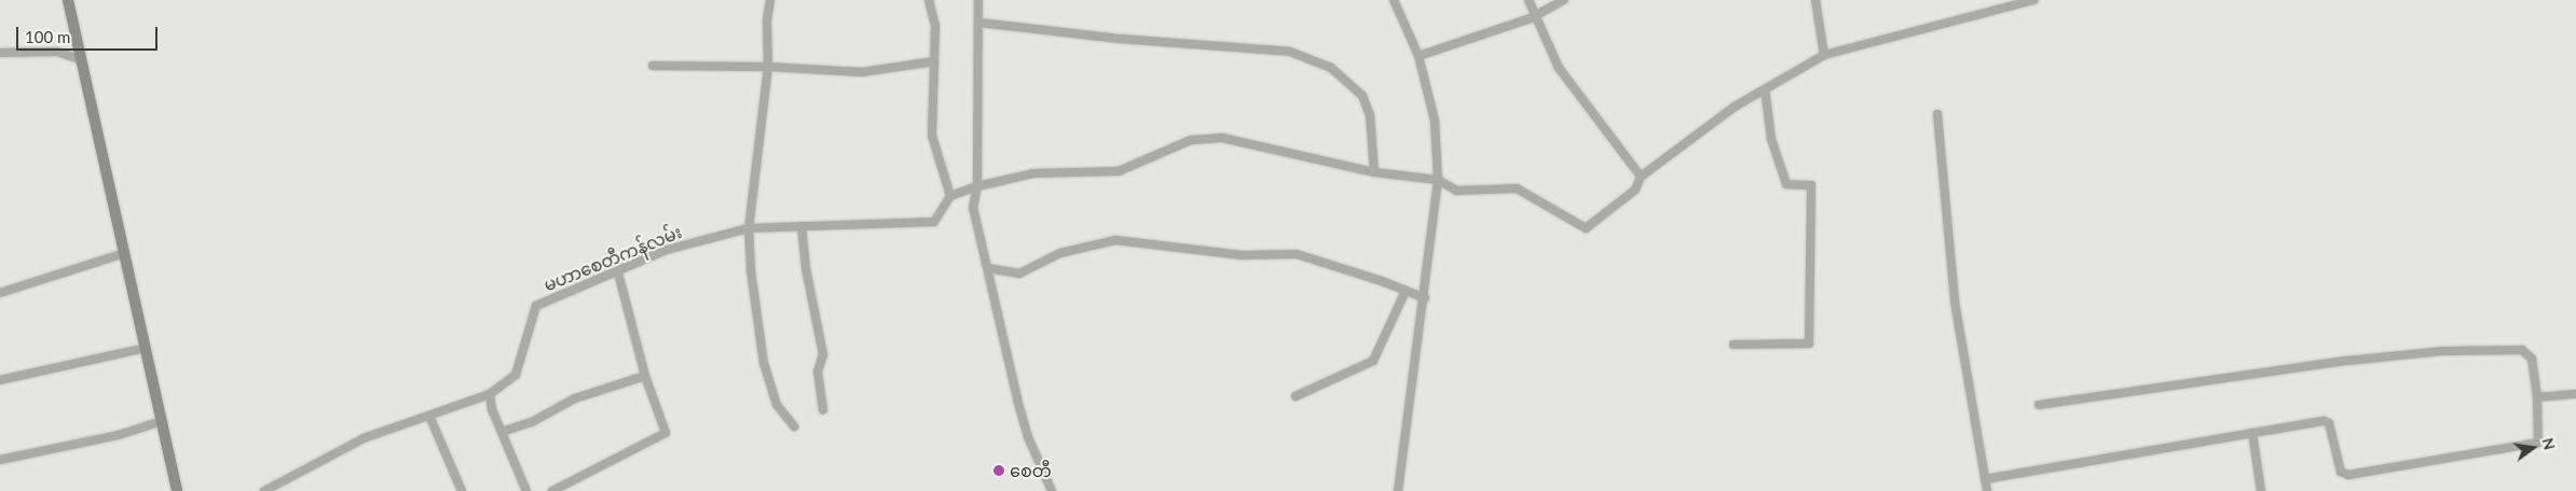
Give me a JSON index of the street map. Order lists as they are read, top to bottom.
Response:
{
  "streets": {
    "street": ["မဟာစေတီကန်လမ်း"]
  },
  "places": ["စေတီ"],
  "scale_bar": "100 m",
  "north": "right"
}
